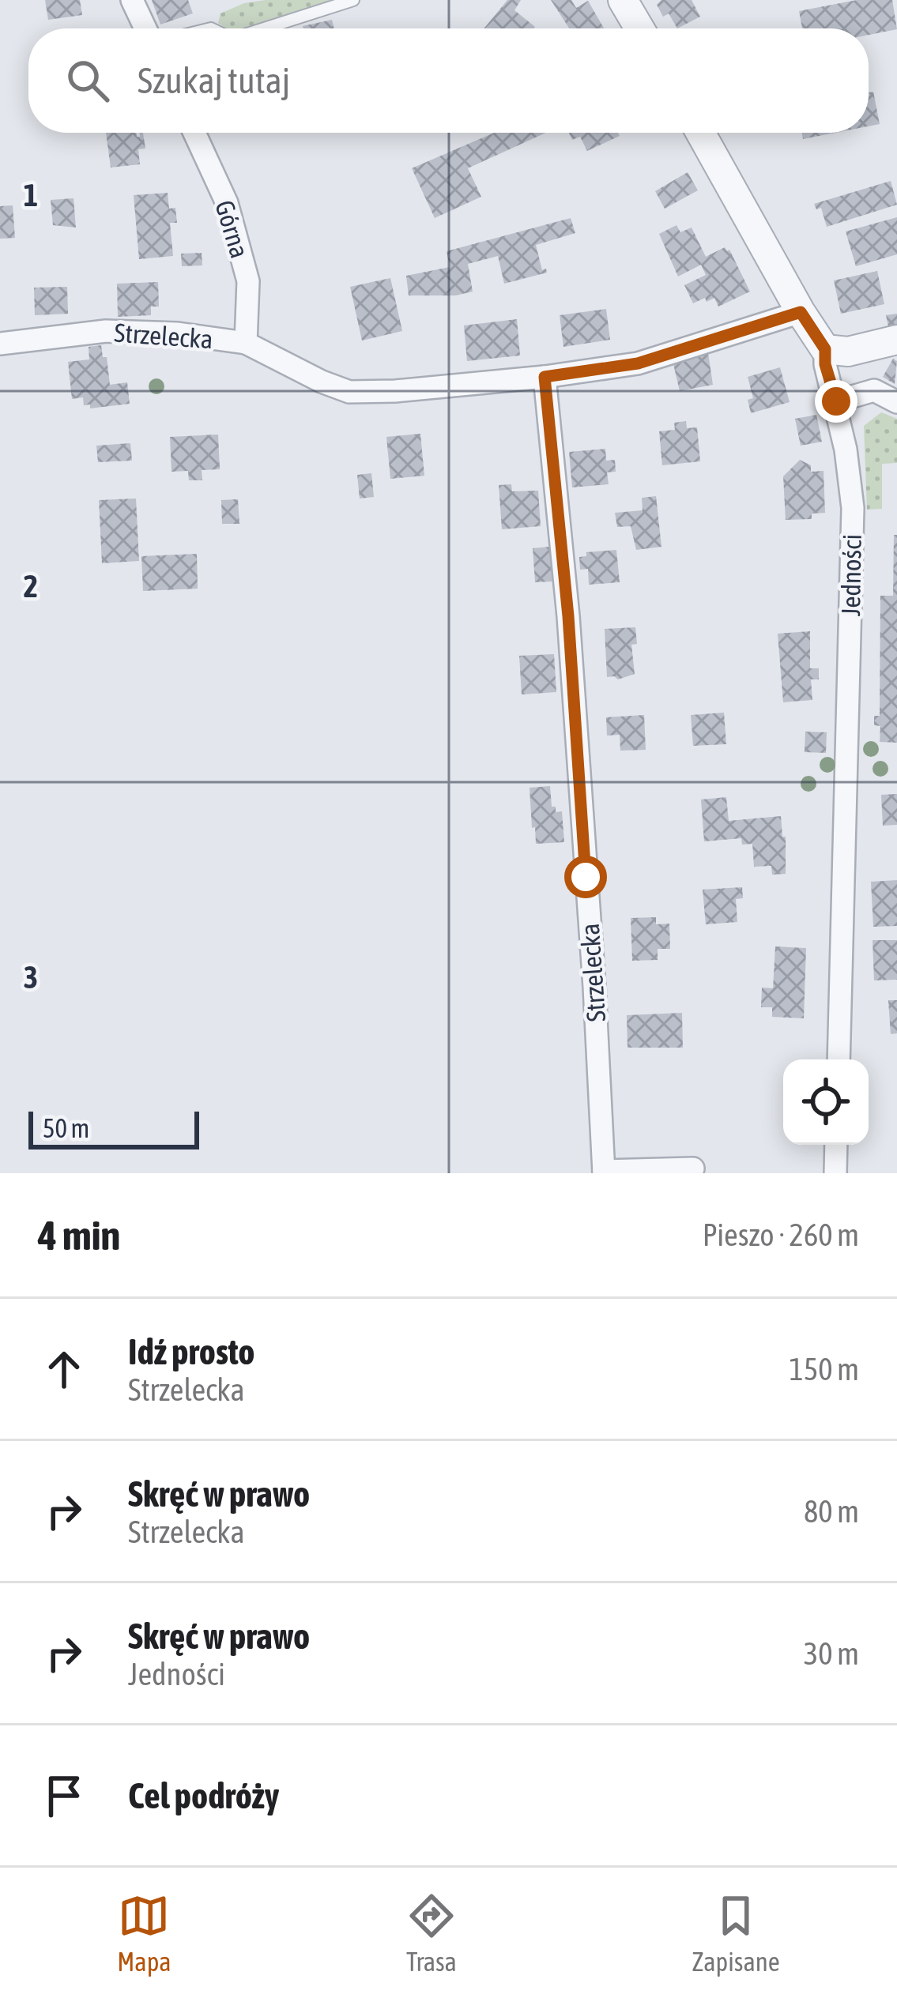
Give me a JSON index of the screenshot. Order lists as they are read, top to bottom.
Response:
{
  "streets": {
    "street": ["Górna", "Strzelecka", "Jedności"]
  },
  "crossings": [
    ["Górna", "Strzelecka"],
    ["Strzelecka", "Jedności"]
  ],
  "scale_bar": "50 m",
  "page": {
    "search": "Szukaj tutaj",
    "scale": "50 m",
    "heading": ["4 min", "Pieszo · 260 m"],
    "list": [
      ["Idź prosto", "Strzelecka", "150 m"],
      ["Skręć w prawo", "Strzelecka", "80 m"],
      ["Skręć w prawo", "Jedności", "30 m"],
      "Cel podróży"
    ],
    "nav": ["Mapa", "Trasa", "Zapisane"]
  },
  "grid": {
    "rows": ["1", "2", "3"]
  }
}
